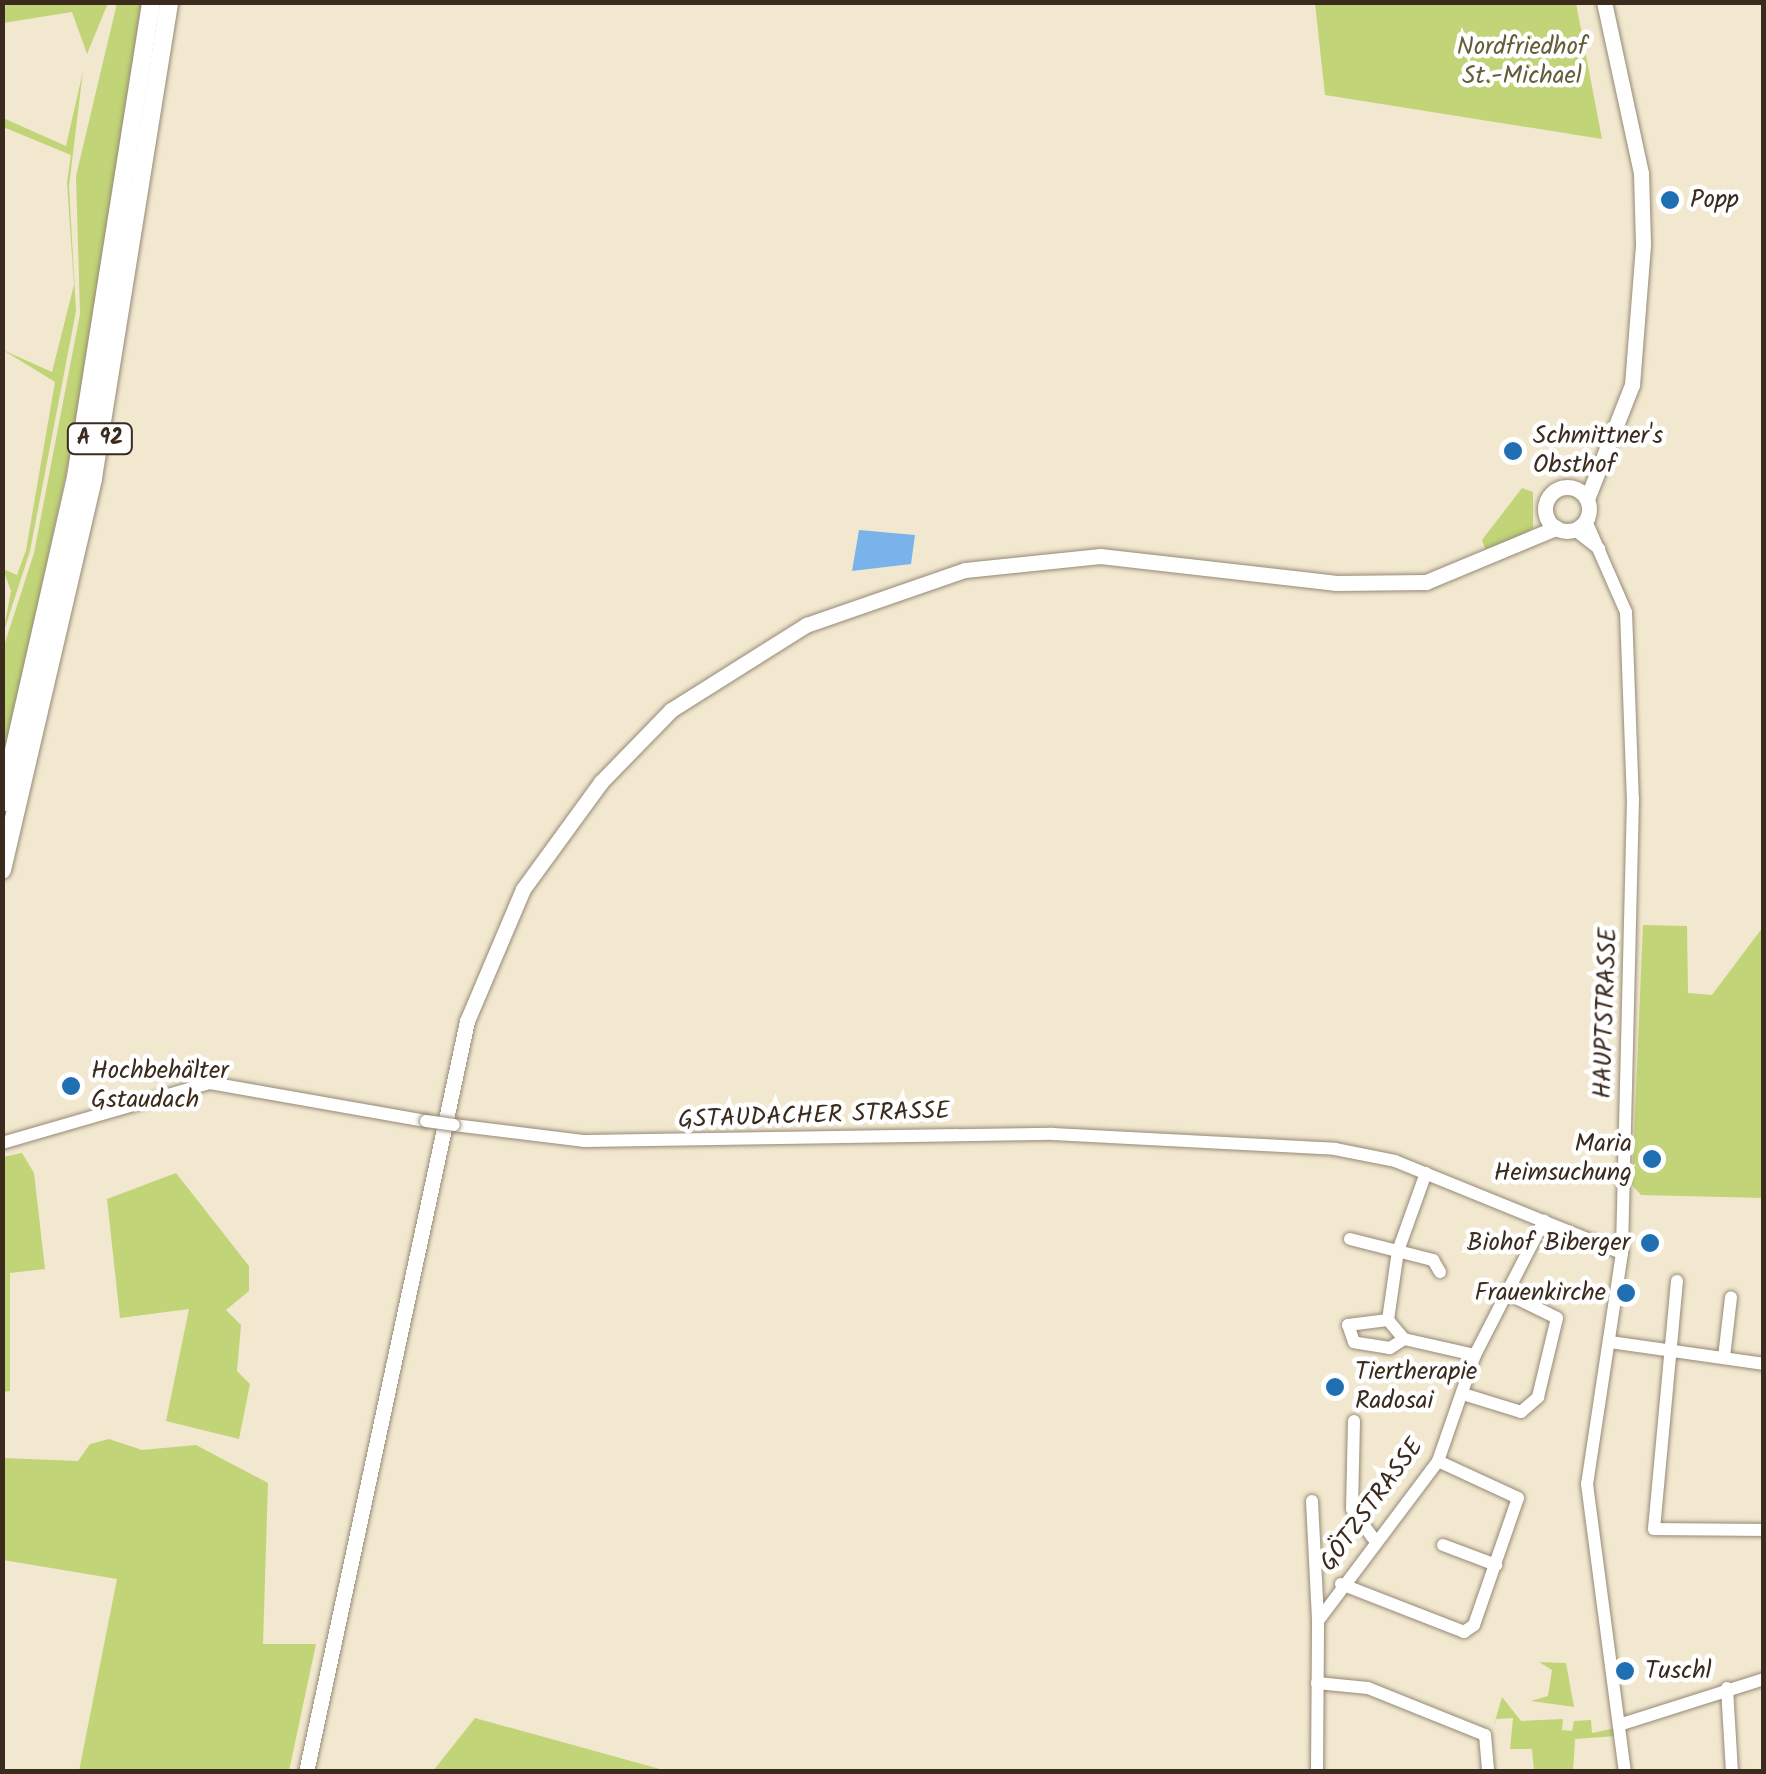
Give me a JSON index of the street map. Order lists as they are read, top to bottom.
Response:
{
  "streets": {
    "highway": ["A 92"],
    "street": ["HAUPTSTRASSE", "GSTAUDACHER STRASSE", "GÖTZSTRASSE"]
  },
  "crossings": [
    ["HAUPTSTRASSE", "GSTAUDACHER STRASSE"],
    ["GSTAUDACHER STRASSE", "GÖTZSTRASSE"]
  ],
  "parks": ["Nordfriedhof St.-Michael"],
  "places": [
    "Popp",
    "Schmittner's Obsthof",
    "Hochbehälter Gstaudach",
    "Maria Heimsuchung",
    "Biohof Biberger",
    "Frauenkirche",
    "Tiertherapie Radosai",
    "Tuschl"
  ]
}
